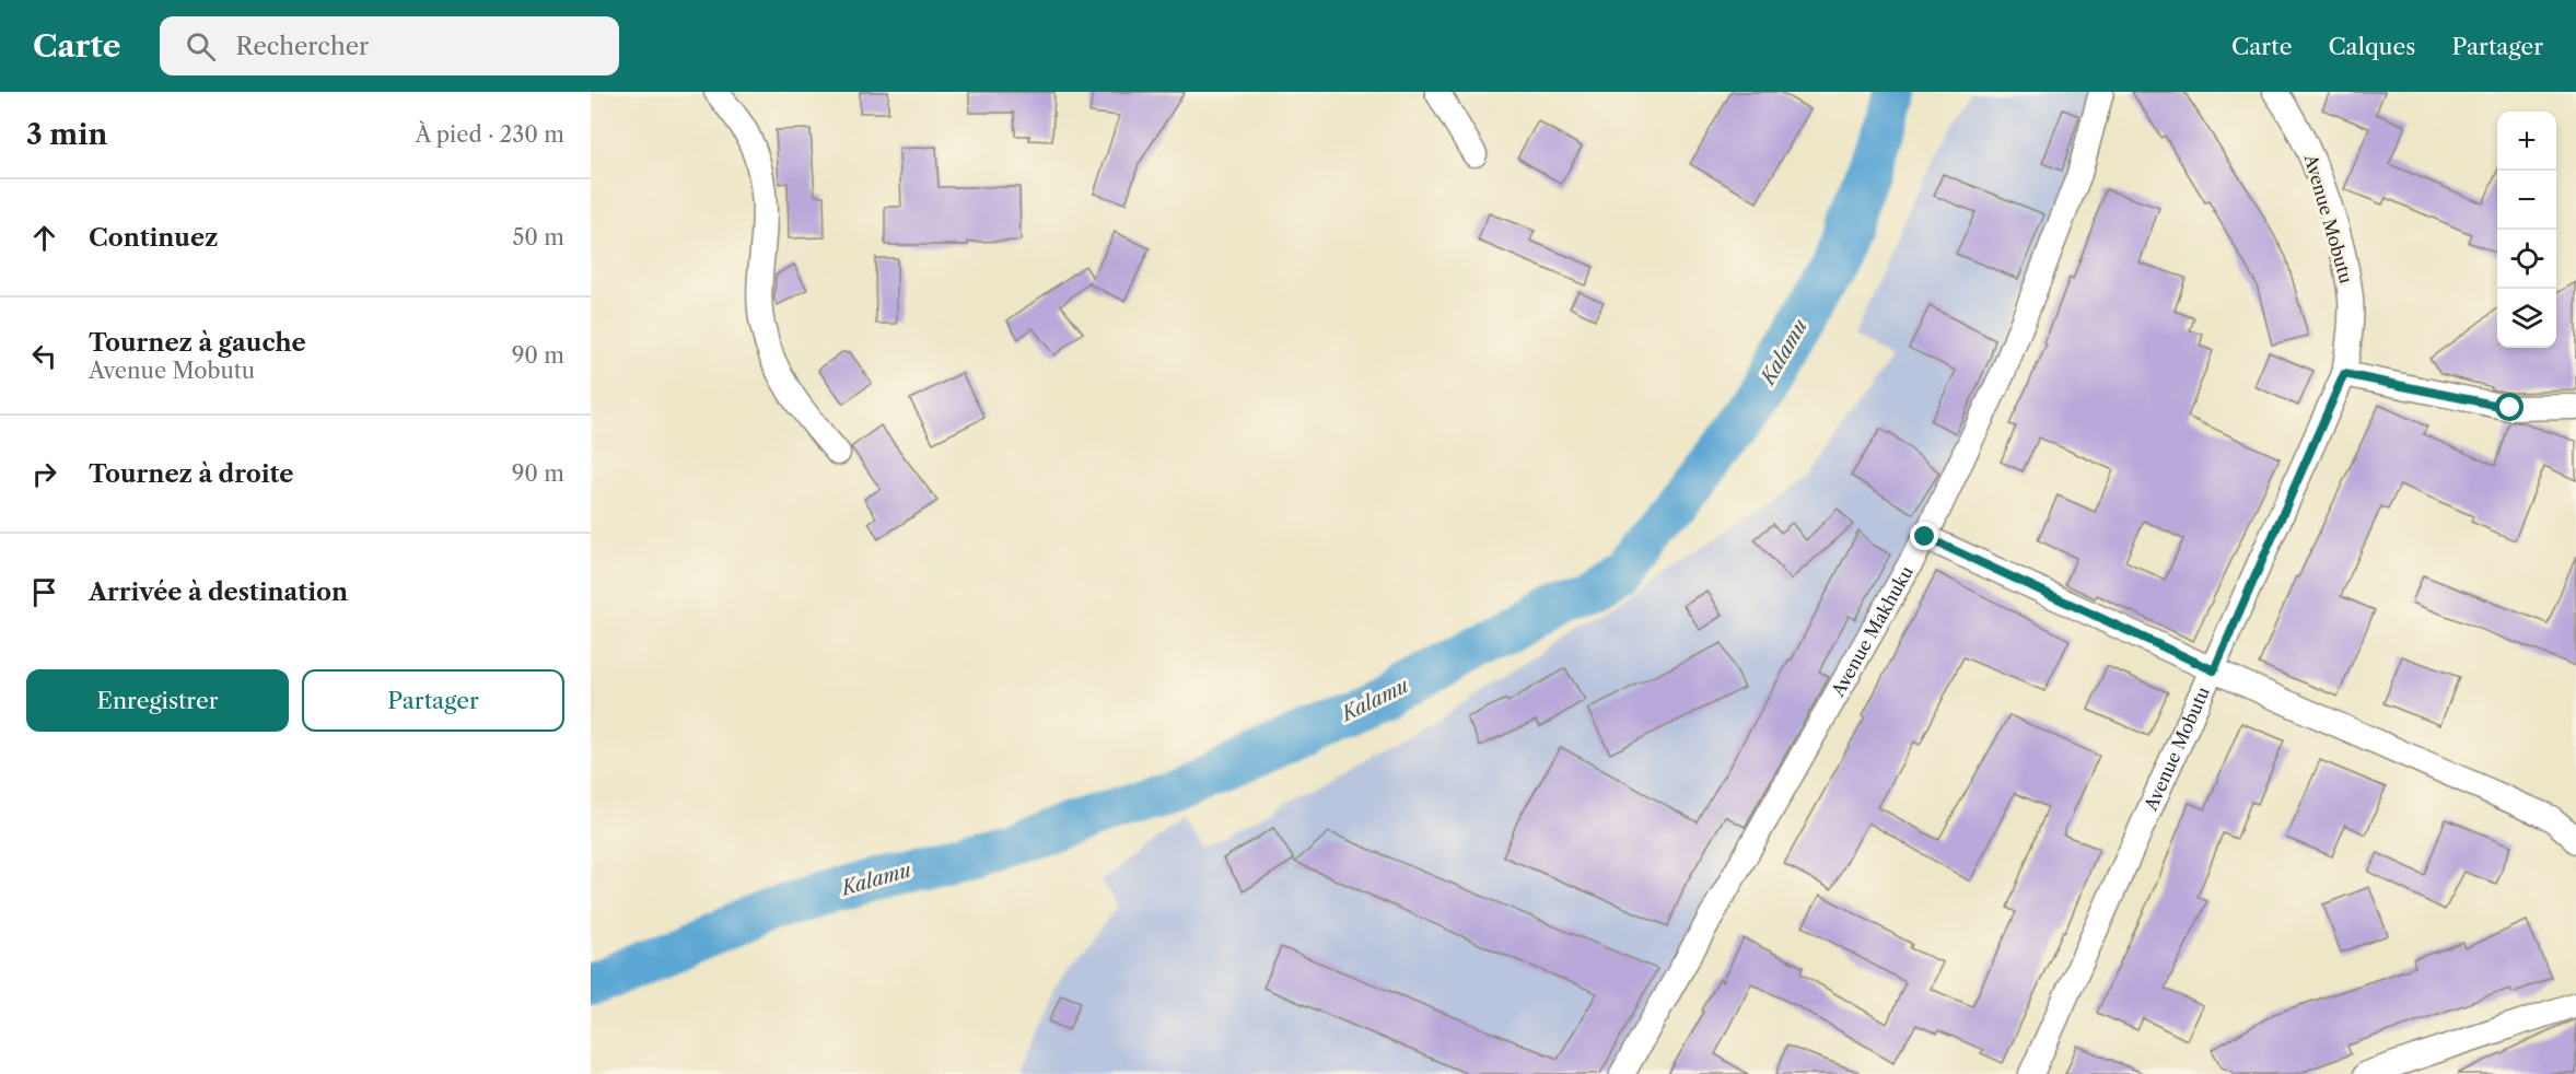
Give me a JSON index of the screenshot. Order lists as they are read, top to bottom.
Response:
{
  "streets": {
    "street": ["Avenue Mobutu", "Avenue Makhuku"]
  },
  "water": ["Kalamu"],
  "page": {
    "header": "Carte",
    "search": "Rechercher",
    "nav": ["Carte", "Calques", "Partager"],
    "heading": ["3 min", "À pied · 230 m"],
    "map_buttons": ["+", "−"],
    "list": [
      ["Continuez", "50 m"],
      ["Tournez à gauche", "Avenue Mobutu", "90 m"],
      ["Tournez à droite", "90 m"],
      "Arrivée à destination"
    ],
    "buttons": ["Enregistrer", "Partager"]
  }
}
